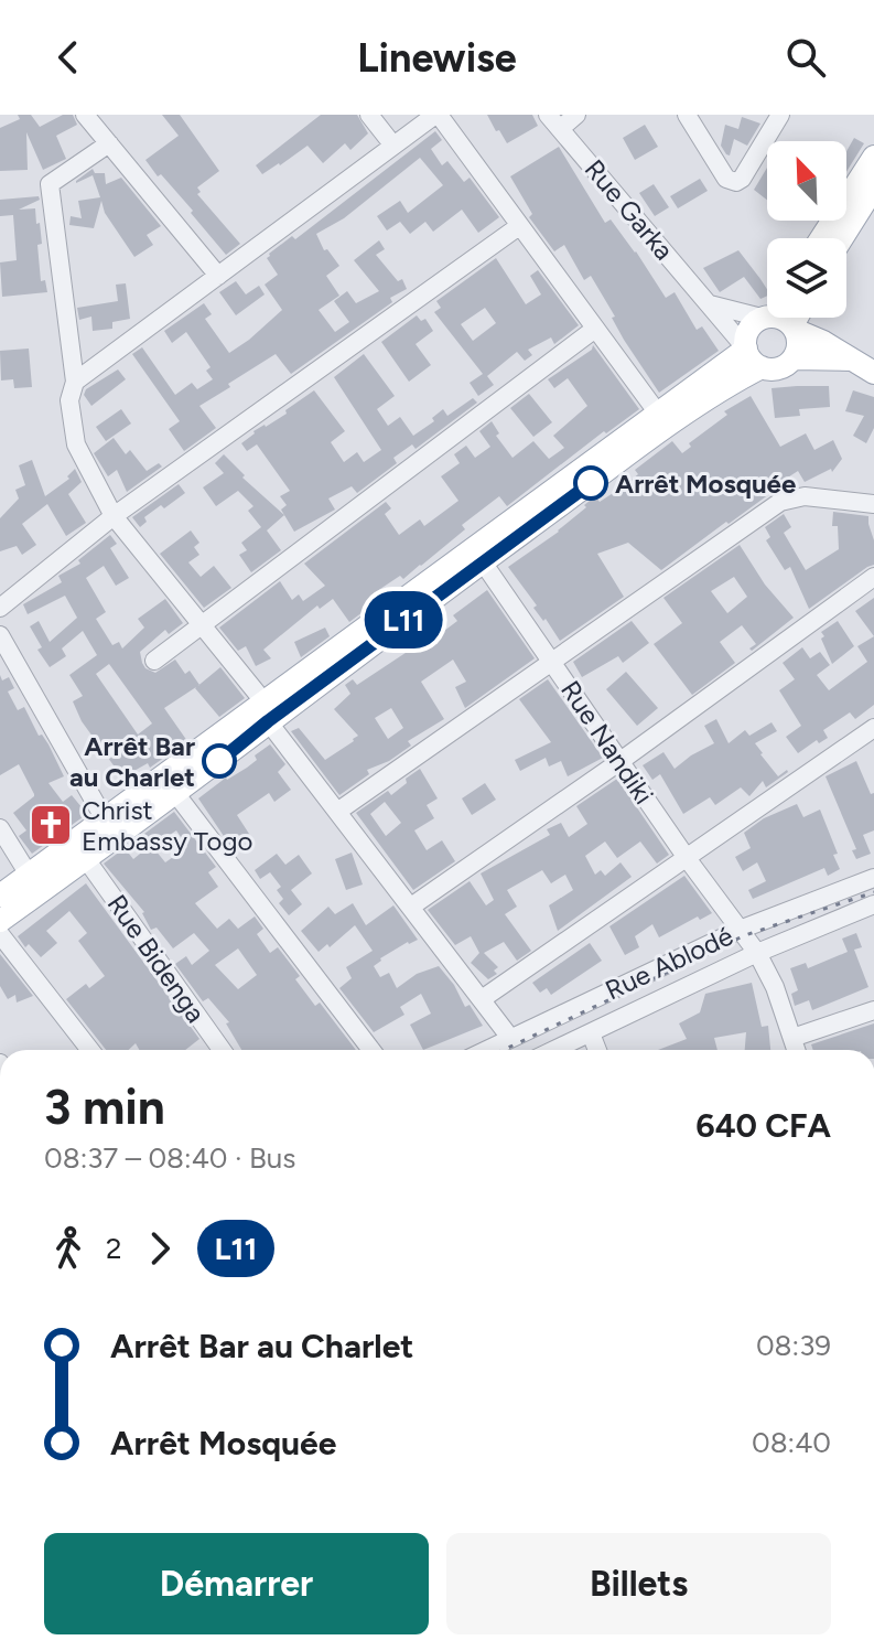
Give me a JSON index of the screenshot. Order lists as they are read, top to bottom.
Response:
{
  "streets": {
    "street": [
      "Rue Garka",
      "Rue Nandiki",
      "Rue Bidenga",
      "Rue Ablodé"
    ]
  },
  "crossings": [
    ["Rue Nandiki", "Rue Ablodé"]
  ],
  "places": {
    "other": ["Arrêt Mosquée", "Arrêt Bar au Charlet"],
    "church": ["Christ Embassy Togo"]
  },
  "lines": ["bus line L11"],
  "north": "top left",
  "page": {
    "header": "Linewise",
    "on_map": "L11",
    "heading": ["3 min", "08:37 – 08:40 · Bus", "640 CFA"],
    "legs": ["2", "L11"],
    "list": [
      {
        "name": "Arrêt Bar au Charlet",
        "value": "08:39"
      },
      {
        "name": "Arrêt Mosquée",
        "value": "08:40"
      }
    ],
    "buttons": ["Démarrer", "Billets"]
  }
}
